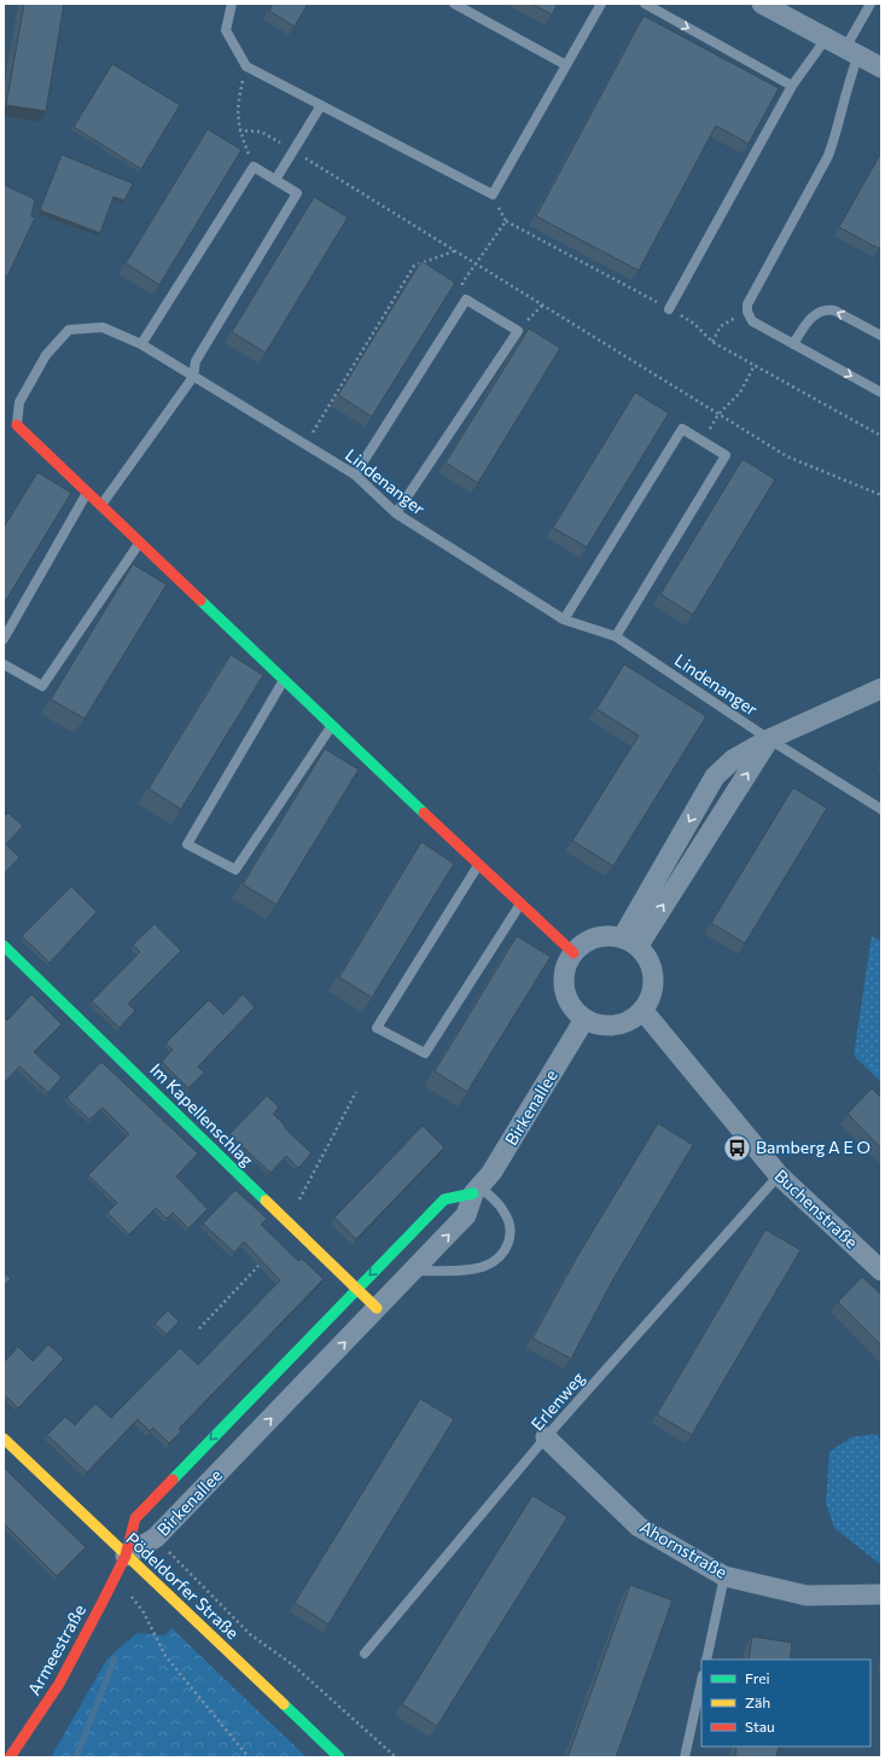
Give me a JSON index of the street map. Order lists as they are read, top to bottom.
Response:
{
  "streets": {
    "street": [
      "Birkenallee",
      "Im Kapellenschlag",
      "Buchenstraße",
      "Ahornstraße",
      "Pödeldorfer Straße",
      "Armeestraße"
    ],
    "lane": ["Lindenanger", "Erlenweg"]
  },
  "crossings": [
    ["Birkenallee", "Im Kapellenschlag"],
    ["Birkenallee", "Buchenstraße"],
    ["Birkenallee", "Pödeldorfer Straße"],
    ["Birkenallee", "Armeestraße"],
    ["Buchenstraße", "Erlenweg"],
    ["Erlenweg", "Ahornstraße"],
    ["Pödeldorfer Straße", "Armeestraße"]
  ],
  "places": {
    "bus stop": ["Bamberg A E O"]
  },
  "legend": ["Frei", "Zäh", "Stau"]
}
